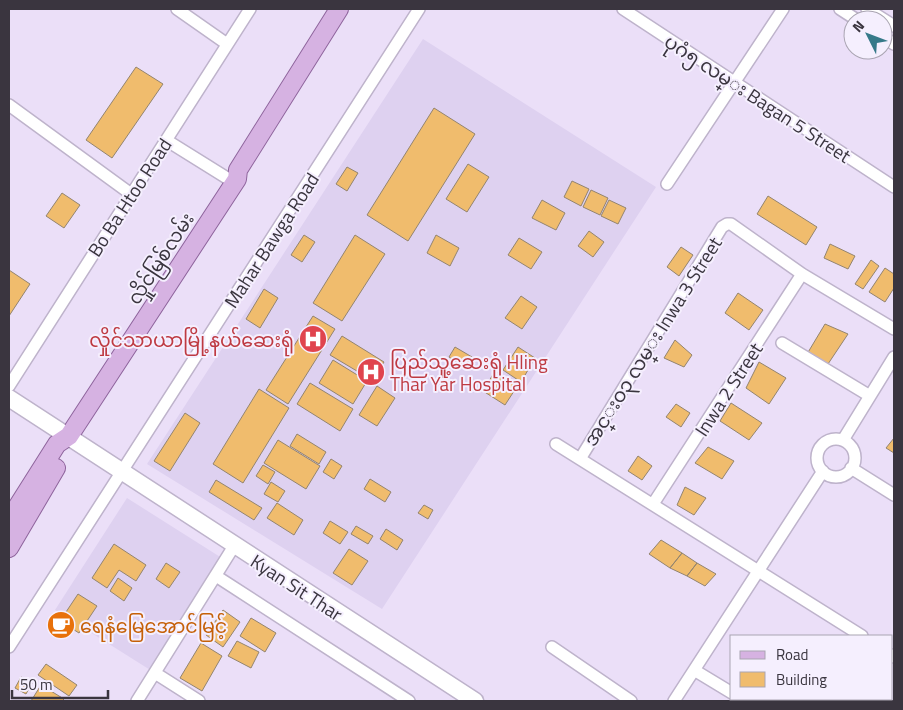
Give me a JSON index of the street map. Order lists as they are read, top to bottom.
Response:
{
  "streets": {
    "main road": ["လှိုင်မြစ်လမ်း", "Kyan Sit Thar"],
    "street": [
      "ပုဂံ၅ လမ္း Bagan 5 Street",
      "Bo Ba Htoo Road",
      "Mahar Bawga Road",
      "အင္းဝ၃ လမ္း Inwa 3 Street",
      "Inwa 2 Street"
    ]
  },
  "crossings": [
    ["Mahar Bawga Road", "Kyan Sit Thar"],
    ["လှိုင်မြစ်လမ်း", "Kyan Sit Thar"],
    ["အင္းဝ၃ လမ္း Inwa 3 Street", "Inwa 2 Street"]
  ],
  "places": {
    "hospital": ["လှိုင်သာယာမြို့နယ်ဆေးရုံ", "ပြည်သူ့ဆေးရုံ Hling Thar Yar Hospital"],
    "cafe": ["ရေနံမြေအောင်မြင့်"]
  },
  "legend": ["Road", "Building"],
  "scale_bar": "50 m",
  "north": "top left"
}
